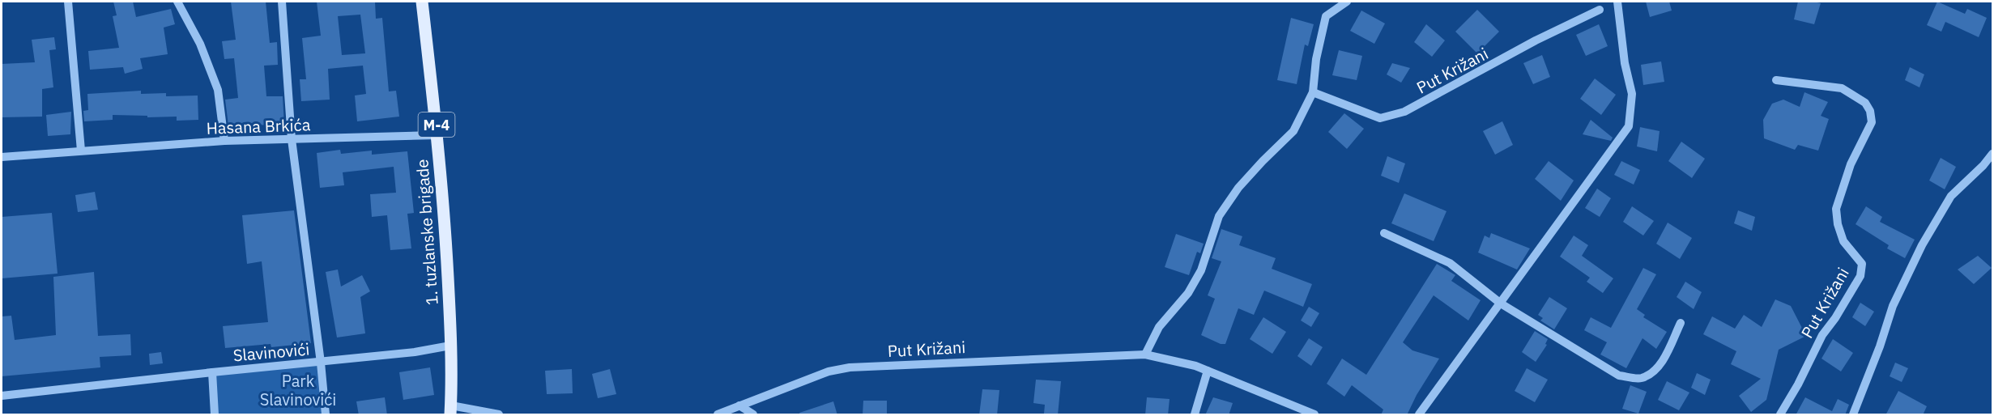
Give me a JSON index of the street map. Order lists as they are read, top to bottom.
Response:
{
  "streets": {
    "main road": ["M-4", "1. tuzlanske brigade"],
    "street": ["Put Križani", "Hasana Brkića", "Slavinovići"]
  },
  "crossings": [
    ["M-4", "1. tuzlanske brigade"],
    ["Hasana Brkića", "1. tuzlanske brigade"],
    ["Hasana Brkića", "Slavinovići"]
  ],
  "parks": ["Park Slavinovići"]
}
